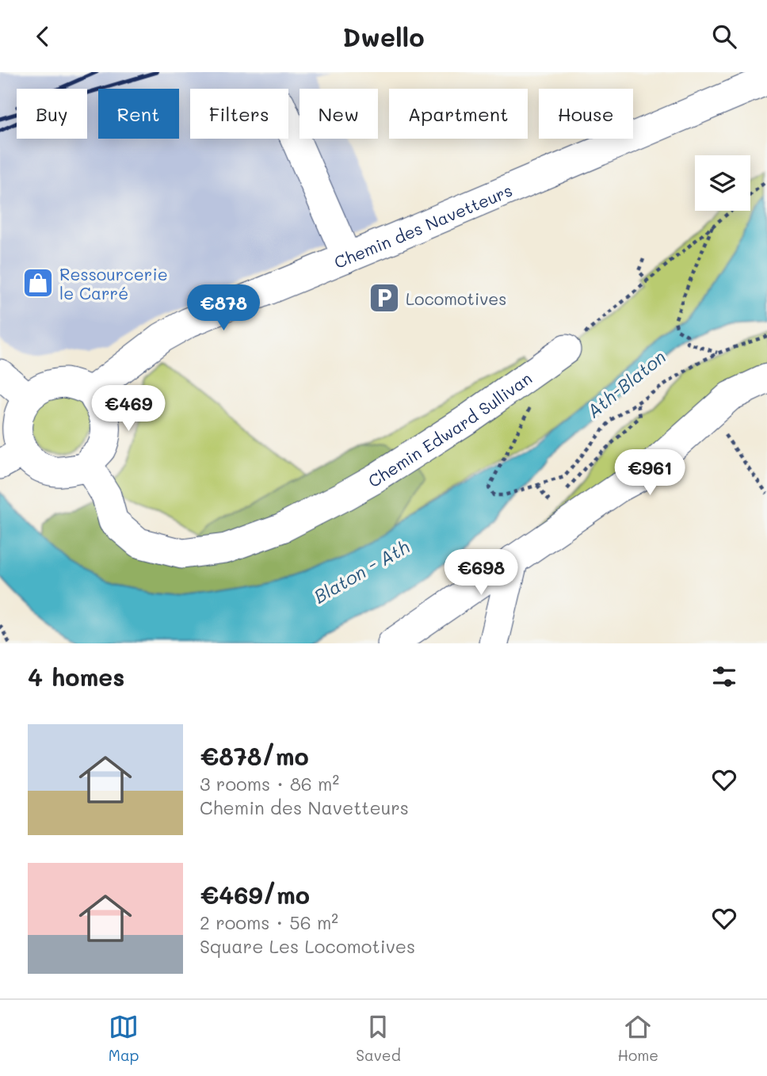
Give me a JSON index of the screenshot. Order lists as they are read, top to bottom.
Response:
{
  "streets": {
    "street": ["Chemin des Navetteurs", "Chemin Edward Sullivan"]
  },
  "crossings": [
    ["Chemin des Navetteurs", "Chemin Edward Sullivan"]
  ],
  "water": ["Ath-Blaton", "Blaton - Ath"],
  "places": {
    "shop": ["Ressourcerie le Carré"],
    "parking": ["Locomotives"]
  },
  "page": {
    "header": "Dwello",
    "chip": [
      "Buy",
      "Rent",
      "Filters",
      "New",
      "Apartment",
      "House"
    ],
    "price": [
      "€878",
      "€469",
      "€961",
      "€698"
    ],
    "heading": "4 homes",
    "list": [
      {
        "name": "€878/mo",
        "note": "3 rooms · 86 m² · Chemin des Navetteurs"
      },
      {
        "name": "€469/mo",
        "note": "2 rooms · 56 m² · Square Les Locomotives"
      }
    ],
    "tabs": ["Map", "Saved", "Home"]
  }
}
